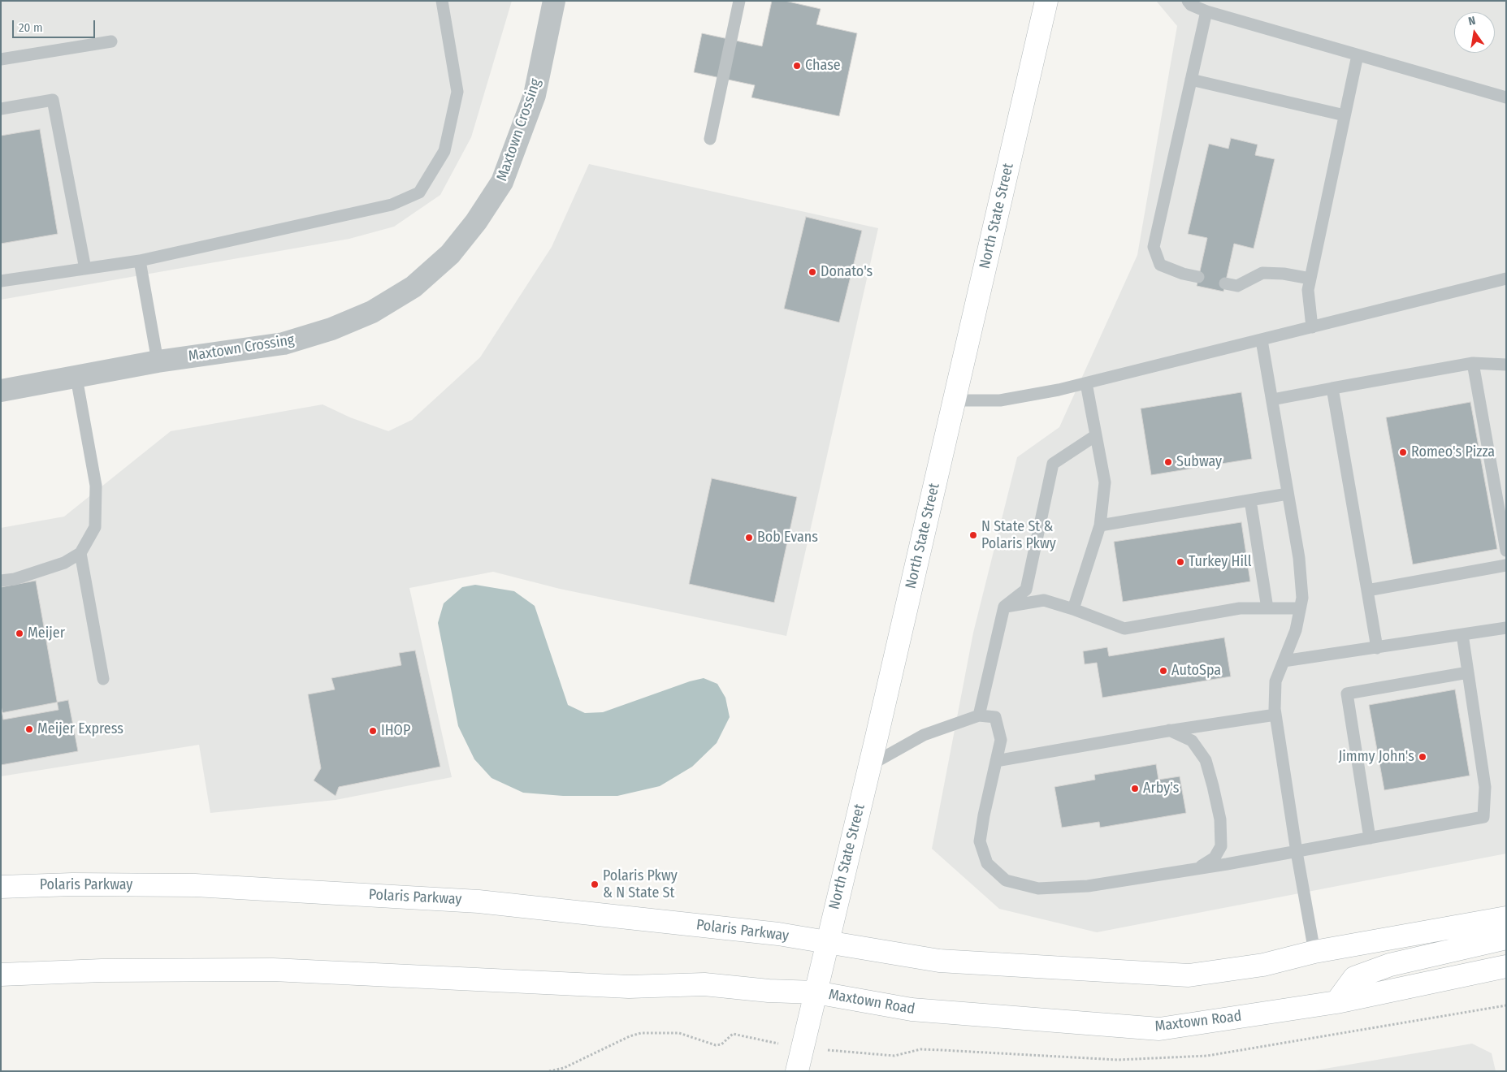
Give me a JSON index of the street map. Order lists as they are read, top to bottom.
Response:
{
  "streets": {
    "main road": ["North State Street", "Polaris Parkway", "Maxtown Road"],
    "street": ["Maxtown Crossing"]
  },
  "crossings": [
    ["North State Street", "Polaris Parkway"],
    ["North State Street", "Maxtown Road"]
  ],
  "places": [
    "Chase",
    "Donato's",
    "Romeo's Pizza",
    "Subway",
    "N State St & Polaris Pkwy",
    "Bob Evans",
    "Turkey Hill",
    "Meijer",
    "AutoSpa",
    "Meijer Express",
    "IHOP",
    "Jimmy John's",
    "Arby's",
    "Polaris Pkwy & N State St"
  ],
  "scale_bar": "20 m",
  "north": "top"
}
